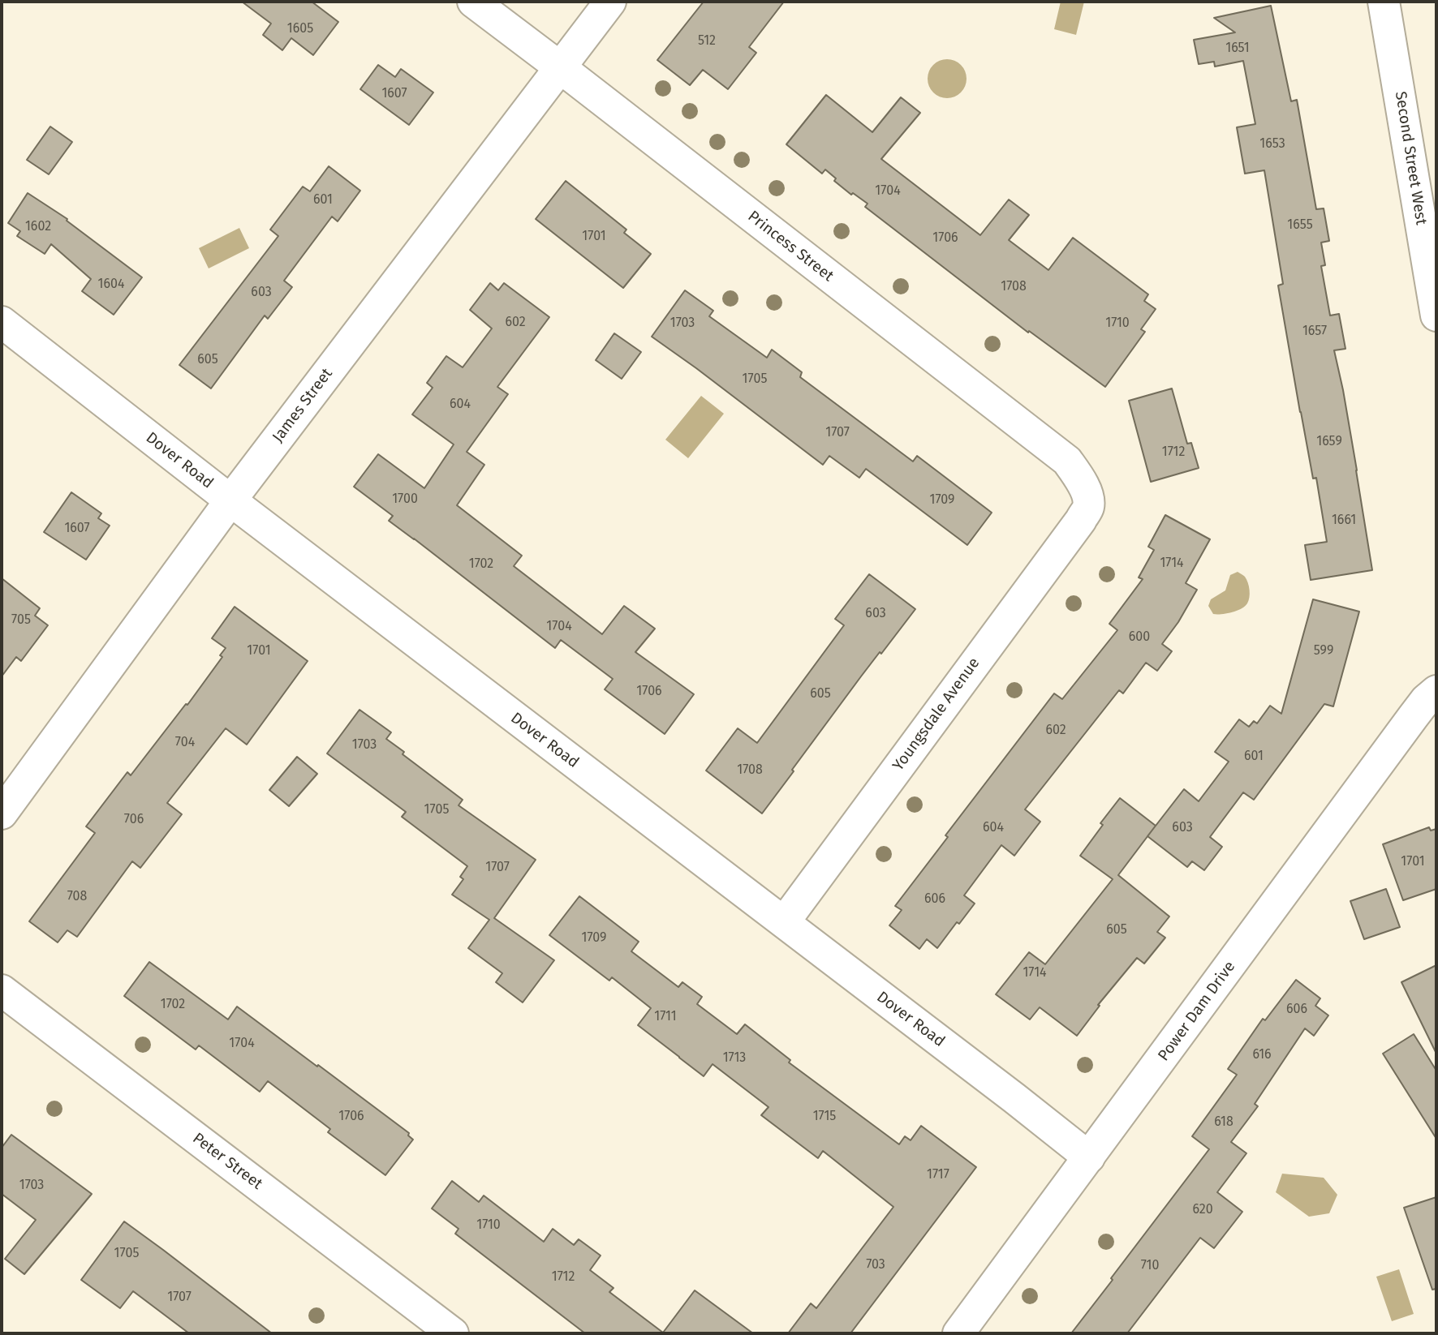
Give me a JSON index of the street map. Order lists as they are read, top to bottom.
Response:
{
  "streets": {
    "street": [
      "Second Street West",
      "Princess Street",
      "James Street",
      "Dover Road",
      "Youngsdale Avenue",
      "Power Dam Drive",
      "Peter Street"
    ]
  },
  "crossings": [
    ["Princess Street", "James Street"],
    ["Princess Street", "Youngsdale Avenue"],
    ["James Street", "Dover Road"],
    ["Dover Road", "Youngsdale Avenue"],
    ["Dover Road", "Power Dam Drive"]
  ],
  "house_numbers": [
    "1605",
    "512",
    "1651",
    "1607",
    "1653",
    "1704",
    "601",
    "1655",
    "1602",
    "1701",
    "1706",
    "1604",
    "1708",
    "603",
    "602",
    "1703",
    "1710",
    "1657",
    "605",
    "1705",
    "604",
    "1707",
    "1659",
    "1712",
    "1700",
    "1709",
    "1661",
    "1607",
    "1714",
    "1702",
    "603",
    "705",
    "1704",
    "600",
    "1701",
    "599",
    "1706",
    "605",
    "602",
    "704",
    "1703",
    "601",
    "1708",
    "1705",
    "706",
    "604",
    "603",
    "1701",
    "1707",
    "708",
    "606",
    "605",
    "1709",
    "1714",
    "1702",
    "606",
    "1711",
    "1704",
    "616",
    "1713",
    "1706",
    "1715",
    "618",
    "1717",
    "1703",
    "620",
    "1710",
    "1705",
    "703",
    "710",
    "1712",
    "1707"
  ]
}
